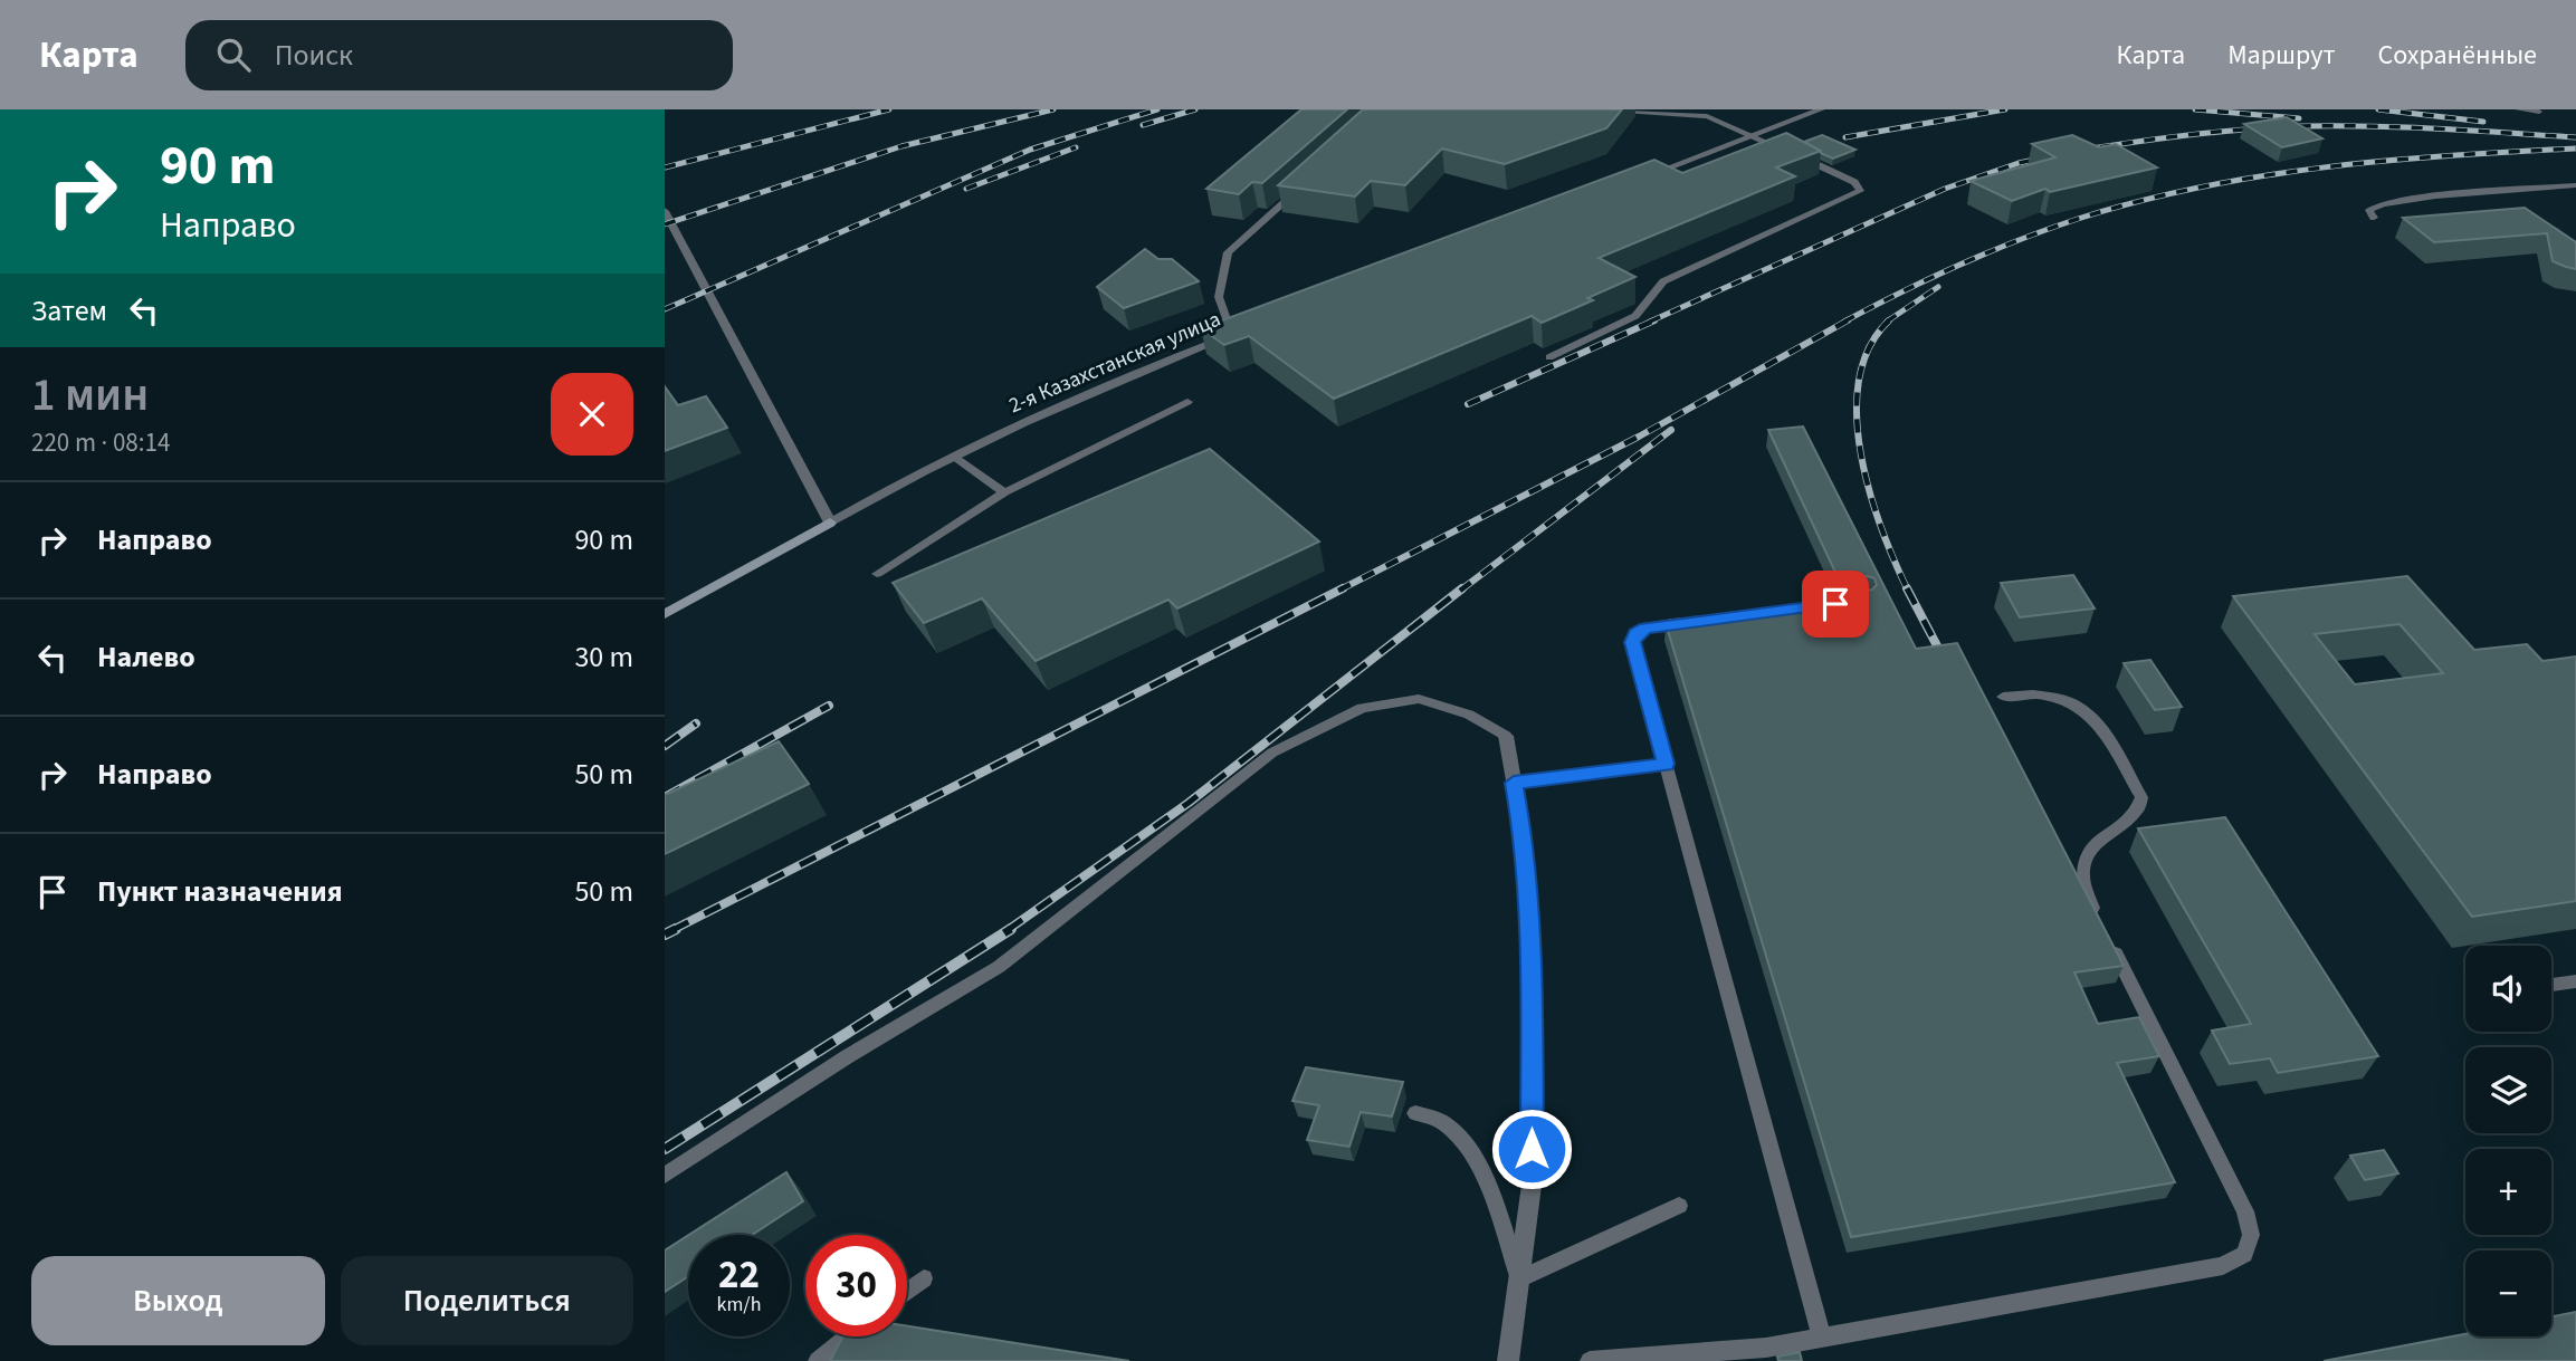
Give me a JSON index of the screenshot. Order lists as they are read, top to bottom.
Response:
{
  "streets": {
    "street": ["2-я Казахстанская улица"]
  },
  "page": {
    "header": "Карта",
    "search": "Поиск",
    "nav": ["Карта", "Маршрут", "Сохранённые"],
    "turn": ["90 m", "Направо"],
    "then": "Затем",
    "heading": ["1 мин", "220 m · 08:14"],
    "list": [
      {
        "name": "Направо",
        "value": "90 m"
      },
      {
        "name": "Налево",
        "value": "30 m"
      },
      {
        "name": "Направо",
        "value": "50 m"
      },
      {
        "name": "Пункт назначения",
        "value": "50 m"
      }
    ],
    "map_buttons": ["+", "−"],
    "speed": "22 km/h",
    "limit": "30",
    "buttons": ["Выход", "Поделиться"]
  }
}
